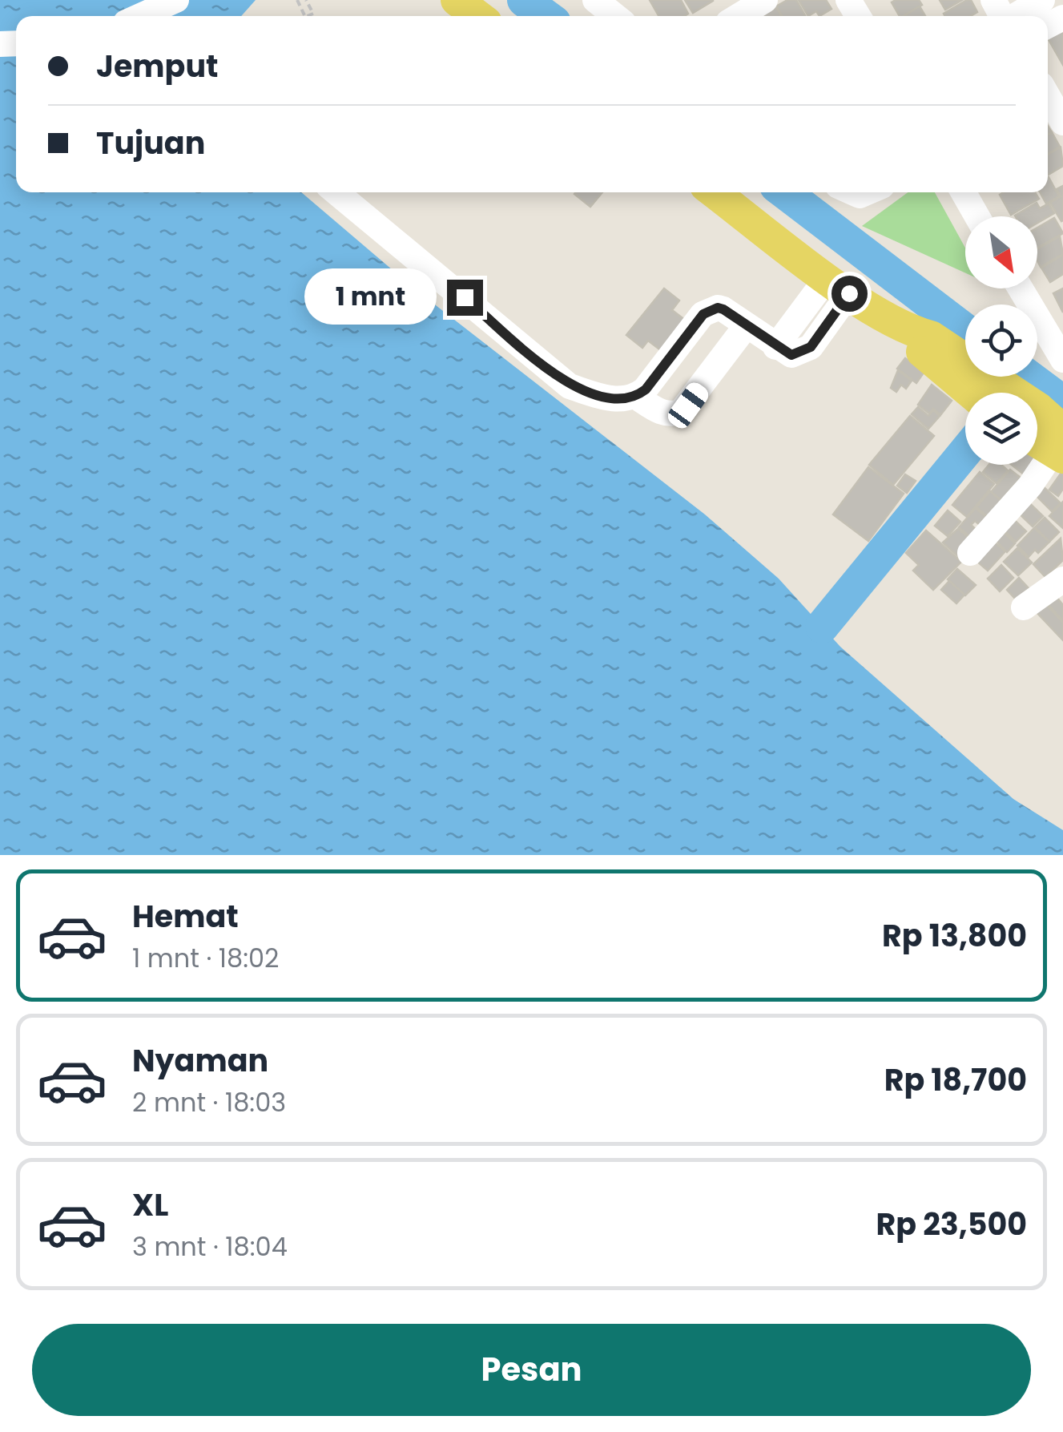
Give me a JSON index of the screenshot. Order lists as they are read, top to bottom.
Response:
{
  "north": "bottom right",
  "page": {
    "banner": ["Jemput", "Tujuan"],
    "bubble": "1 mnt",
    "list": [
      {
        "name": "Hemat",
        "note": "1 mnt · 18:02",
        "value": "Rp 13,800"
      },
      {
        "name": "Nyaman",
        "note": "2 mnt · 18:03",
        "value": "Rp 18,700"
      },
      {
        "name": "XL",
        "note": "3 mnt · 18:04",
        "value": "Rp 23,500"
      }
    ],
    "buttons": "Pesan"
  }
}
